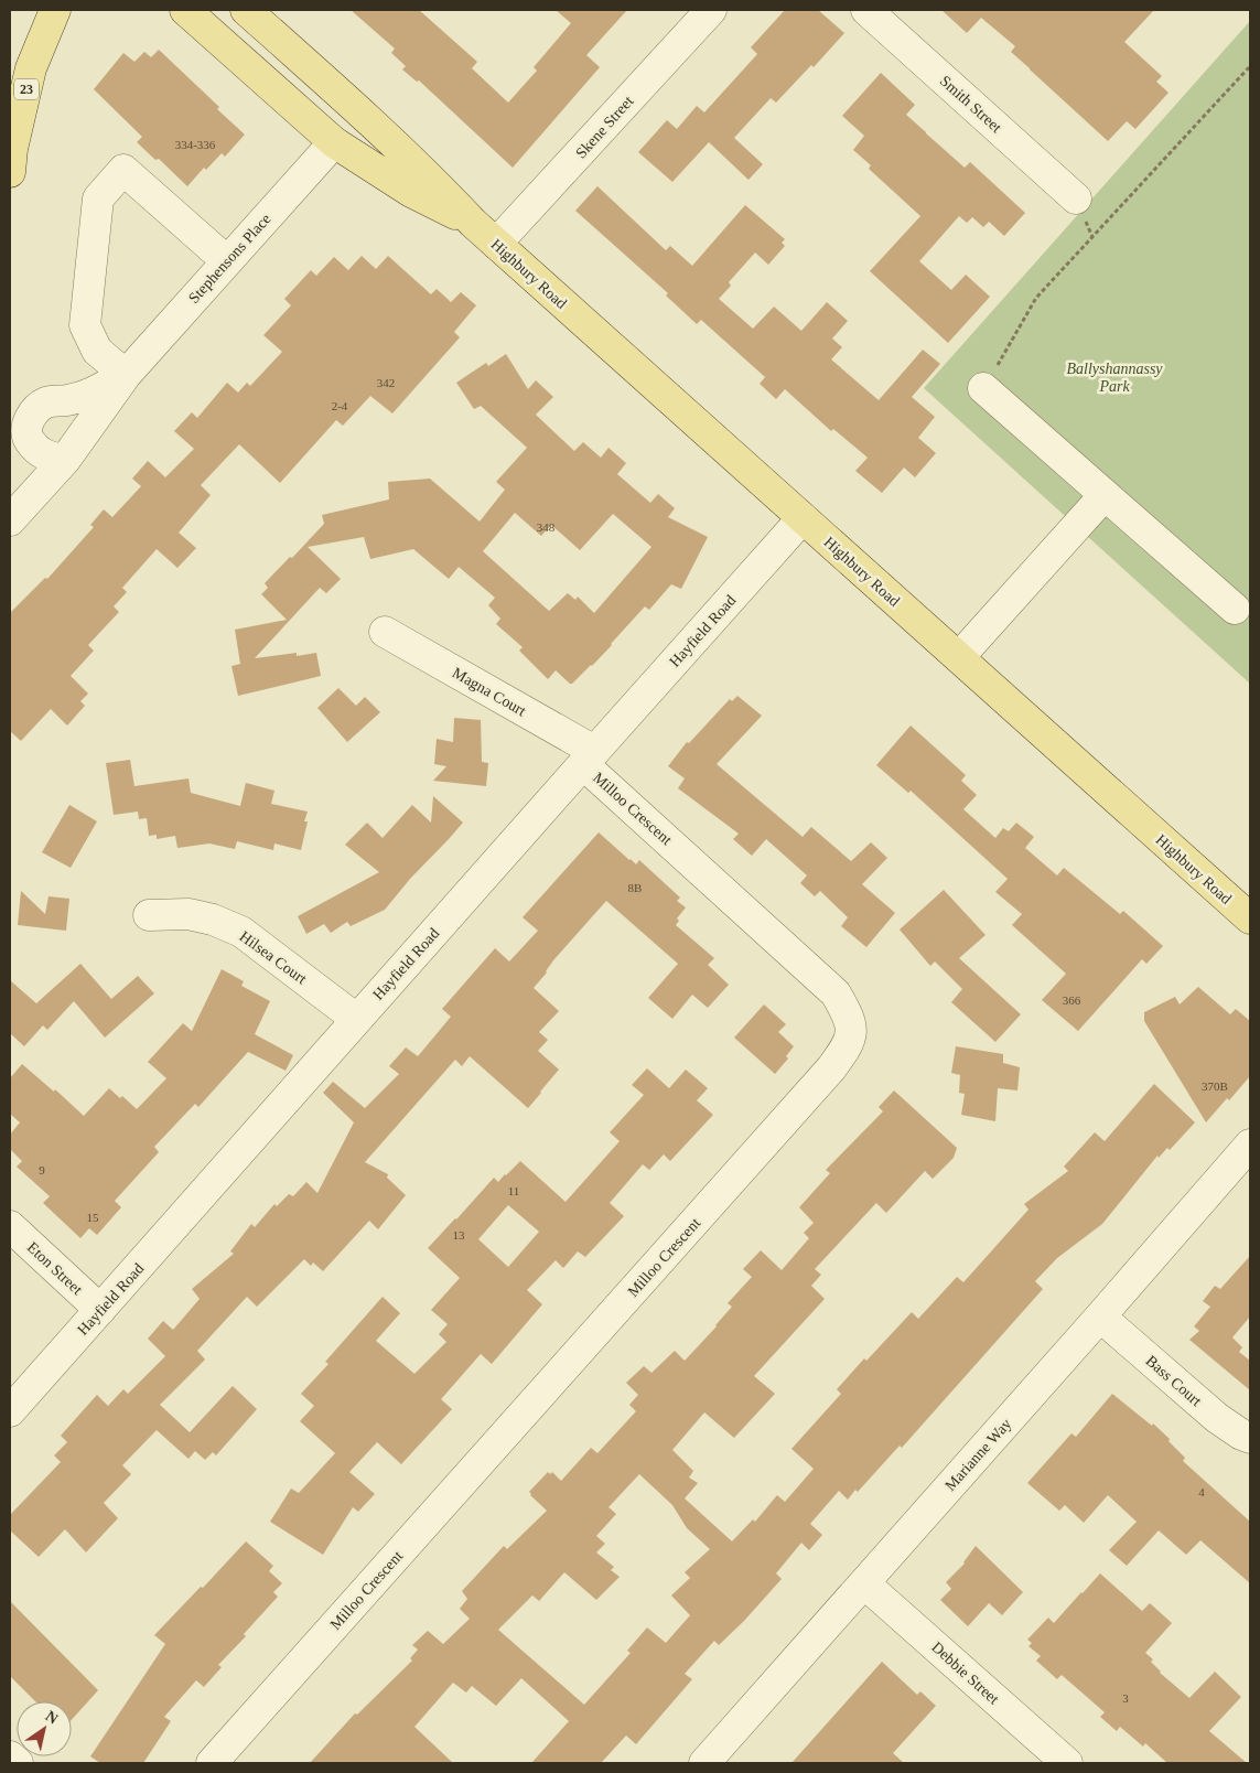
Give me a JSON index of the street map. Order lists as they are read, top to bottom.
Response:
{
  "streets": {
    "main road": ["23", "Highbury Road"],
    "street": [
      "Smith Street",
      "Skene Street",
      "Stephensons Place",
      "Hayfield Road",
      "Magna Court",
      "Milloo Crescent",
      "Hilsea Court",
      "Eton Street",
      "Bass Court",
      "Marianne Way",
      "Debbie Street"
    ]
  },
  "crossings": [
    ["Skene Street", "Highbury Road"],
    ["Stephensons Place", "Highbury Road"],
    ["Highbury Road", "Hayfield Road"],
    ["Hayfield Road", "Magna Court"],
    ["Hayfield Road", "Milloo Crescent"],
    ["Hayfield Road", "Hilsea Court"],
    ["Hayfield Road", "Eton Street"],
    ["Magna Court", "Milloo Crescent"],
    ["Bass Court", "Marianne Way"],
    ["Marianne Way", "Debbie Street"]
  ],
  "parks": ["Ballyshannassy Park"],
  "house_numbers": [
    "334-336",
    "342",
    "2-4",
    "348",
    "8B",
    "366",
    "370B",
    "9",
    "11",
    "15",
    "13",
    "4",
    "3"
  ],
  "north": "top right"
}
